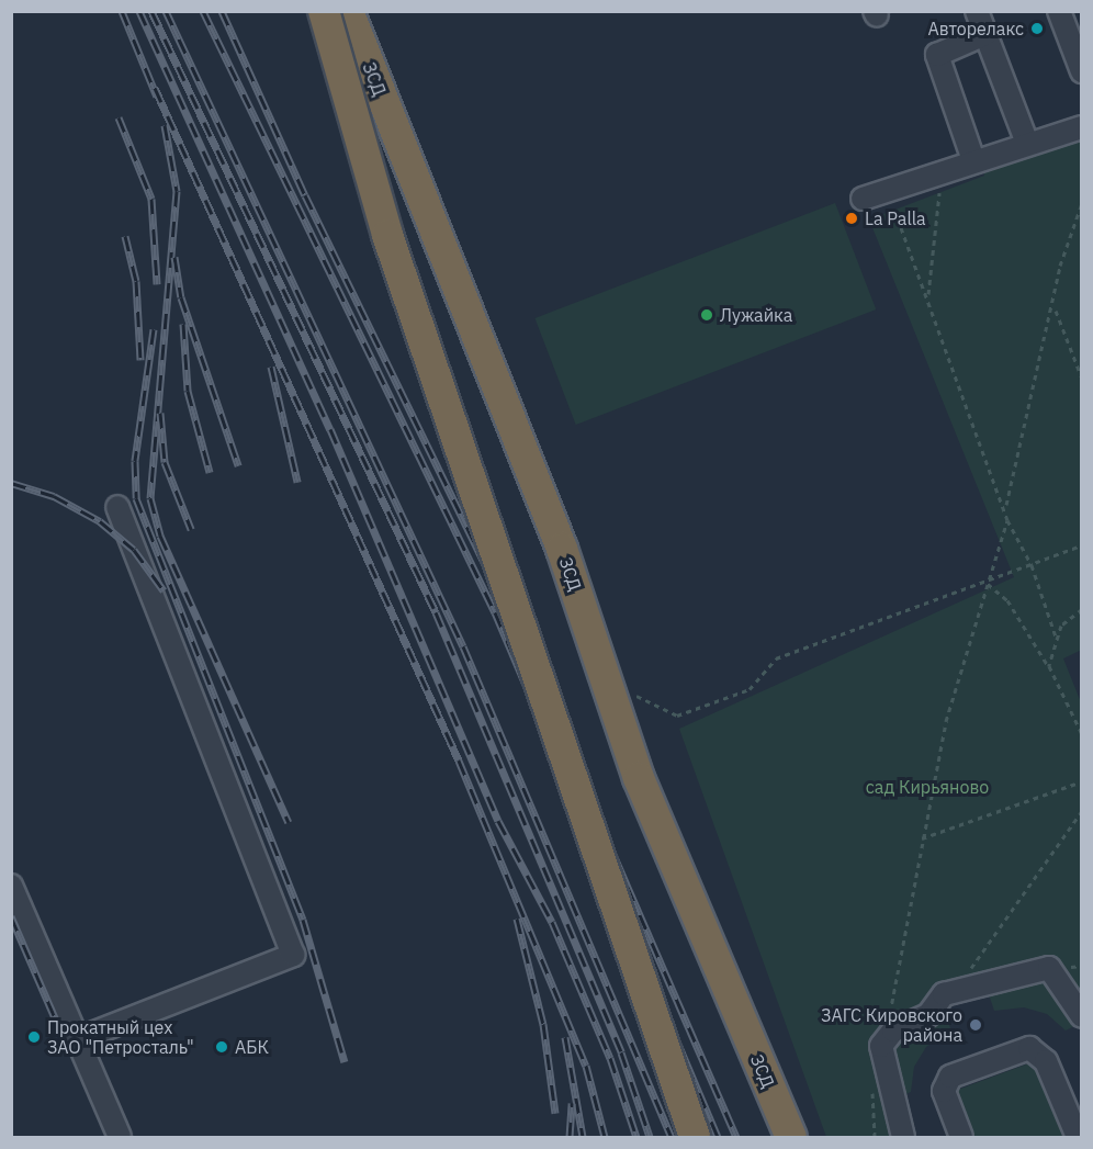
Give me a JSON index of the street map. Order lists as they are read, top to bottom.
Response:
{
  "streets": {
    "highway": ["ЗСД"]
  },
  "parks": ["сад Кирьяново"],
  "places": [
    "Авторелакс",
    "La Palla",
    "Лужайка",
    "ЗАГС Кировского района",
    "Прокатный цех ЗАО \"Петросталь\"",
    "АБК"
  ]
}
